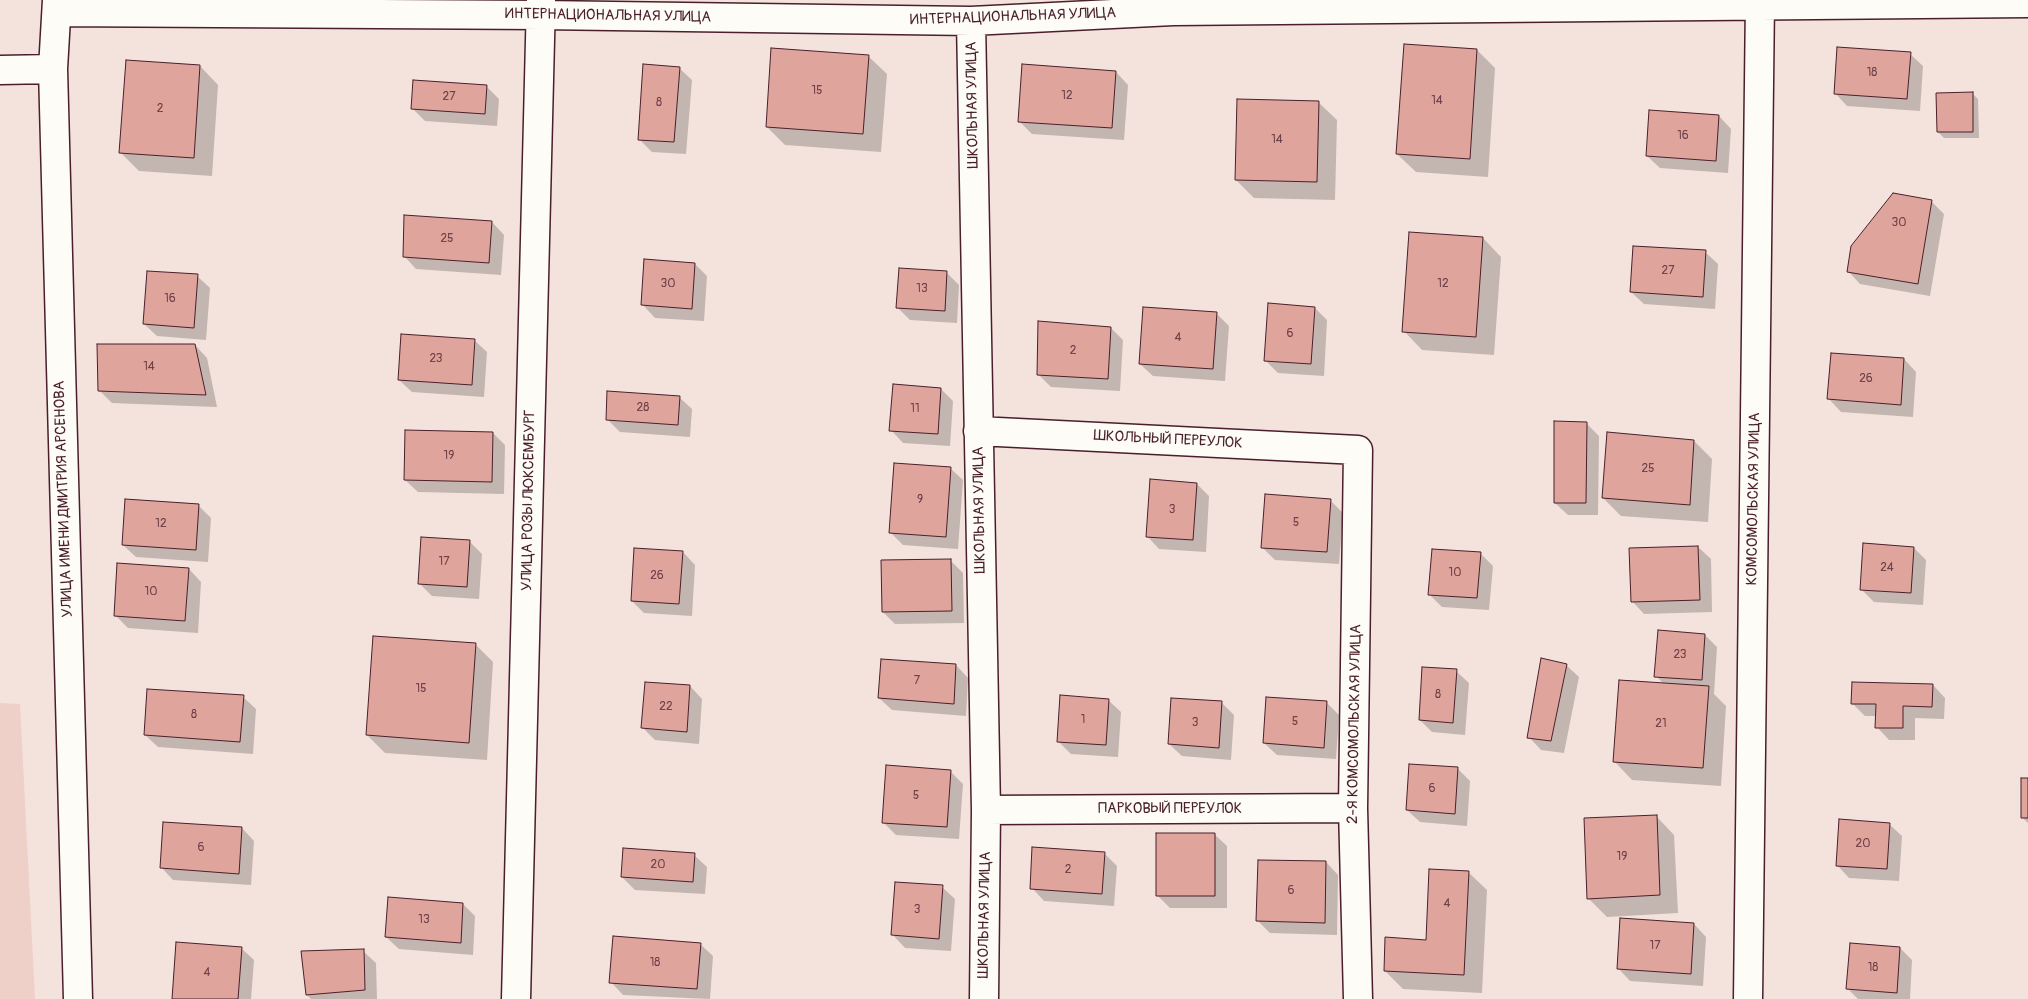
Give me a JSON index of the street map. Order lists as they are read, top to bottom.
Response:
{
  "streets": {
    "street": [
      "ИНТЕРНАЦИОНАЛЬНАЯ УЛИЦА",
      "ШКОЛЬНАЯ УЛИЦА",
      "ШКОЛЬНЫЙ ПЕРЕУЛОК",
      "УЛИЦА ИМЕНИ ДМИТРИЯ АРСЕНОВА",
      "КОМСОМОЛЬСКАЯ УЛИЦА",
      "УЛИЦА РОЗЫ ЛЮКСЕМБУРГ",
      "2-Я КОМСОМОЛЬСКАЯ УЛИЦА",
      "ПАРКОВЫЙ ПЕРЕУЛОК"
    ]
  },
  "crossings": [
    ["ИНТЕРНАЦИОНАЛЬНАЯ УЛИЦА", "ШКОЛЬНАЯ УЛИЦА"],
    ["ИНТЕРНАЦИОНАЛЬНАЯ УЛИЦА", "УЛИЦА ИМЕНИ ДМИТРИЯ АРСЕНОВА"],
    ["ИНТЕРНАЦИОНАЛЬНАЯ УЛИЦА", "КОМСОМОЛЬСКАЯ УЛИЦА"],
    ["ИНТЕРНАЦИОНАЛЬНАЯ УЛИЦА", "УЛИЦА РОЗЫ ЛЮКСЕМБУРГ"],
    ["ШКОЛЬНАЯ УЛИЦА", "ШКОЛЬНЫЙ ПЕРЕУЛОК"],
    ["ШКОЛЬНАЯ УЛИЦА", "ПАРКОВЫЙ ПЕРЕУЛОК"],
    ["ШКОЛЬНЫЙ ПЕРЕУЛОК", "2-Я КОМСОМОЛЬСКАЯ УЛИЦА"],
    ["2-Я КОМСОМОЛЬСКАЯ УЛИЦА", "ПАРКОВЫЙ ПЕРЕУЛОК"]
  ],
  "house_numbers": [
    "18",
    "15",
    "12",
    "27",
    "14",
    "8",
    "2",
    "16",
    "14",
    "30",
    "25",
    "27",
    "30",
    "12",
    "13",
    "16",
    "6",
    "4",
    "2",
    "23",
    "14",
    "26",
    "28",
    "11",
    "19",
    "25",
    "9",
    "3",
    "5",
    "12",
    "17",
    "24",
    "10",
    "26",
    "10",
    "23",
    "7",
    "15",
    "8",
    "22",
    "8",
    "1",
    "5",
    "3",
    "21",
    "6",
    "5",
    "20",
    "6",
    "19",
    "20",
    "2",
    "6",
    "4",
    "3",
    "13",
    "17",
    "18",
    "18",
    "4"
  ]
}
